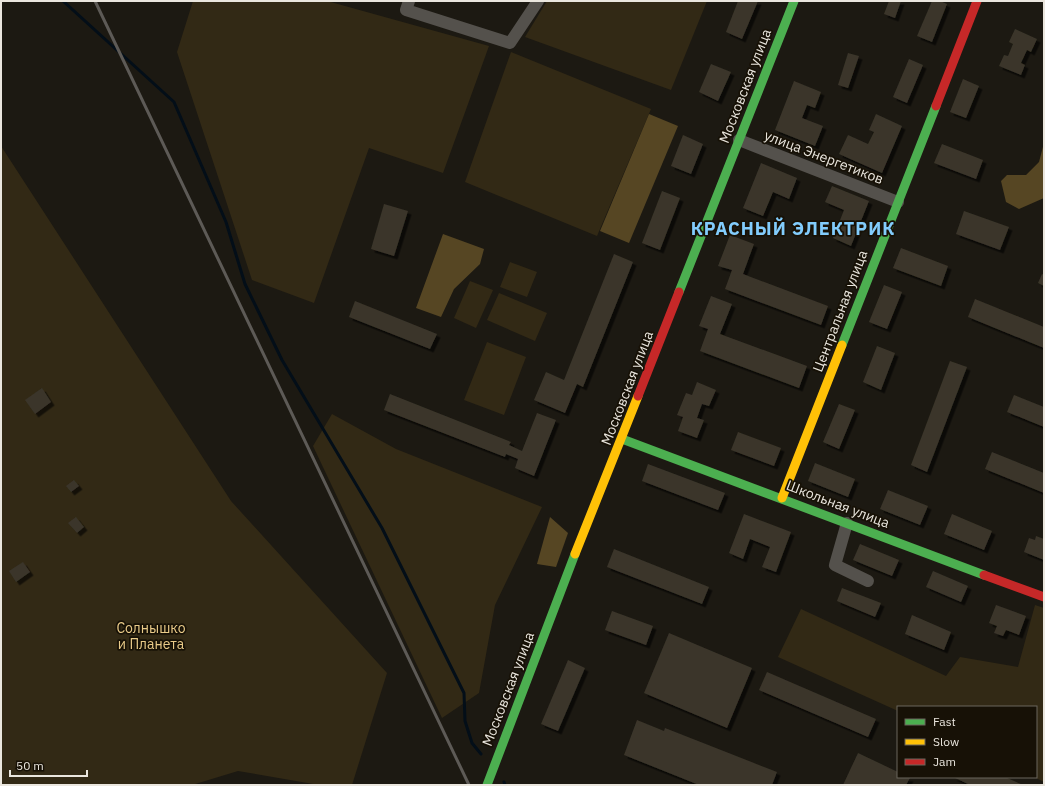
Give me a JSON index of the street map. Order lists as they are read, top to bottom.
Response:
{
  "streets": {
    "street": [
      "Московская улица",
      "улица Энергетиков",
      "Центральная улица",
      "Школьная улица"
    ]
  },
  "crossings": [
    ["Московская улица", "улица Энергетиков"],
    ["Московская улица", "Школьная улица"],
    ["улица Энергетиков", "Центральная улица"],
    ["Центральная улица", "Школьная улица"]
  ],
  "districts": ["КРАСНЫЙ ЭЛЕКТРИК"],
  "parks": ["Солнышко и Планета"],
  "legend": ["Fast", "Slow", "Jam"],
  "scale_bar": "50 m"
}
